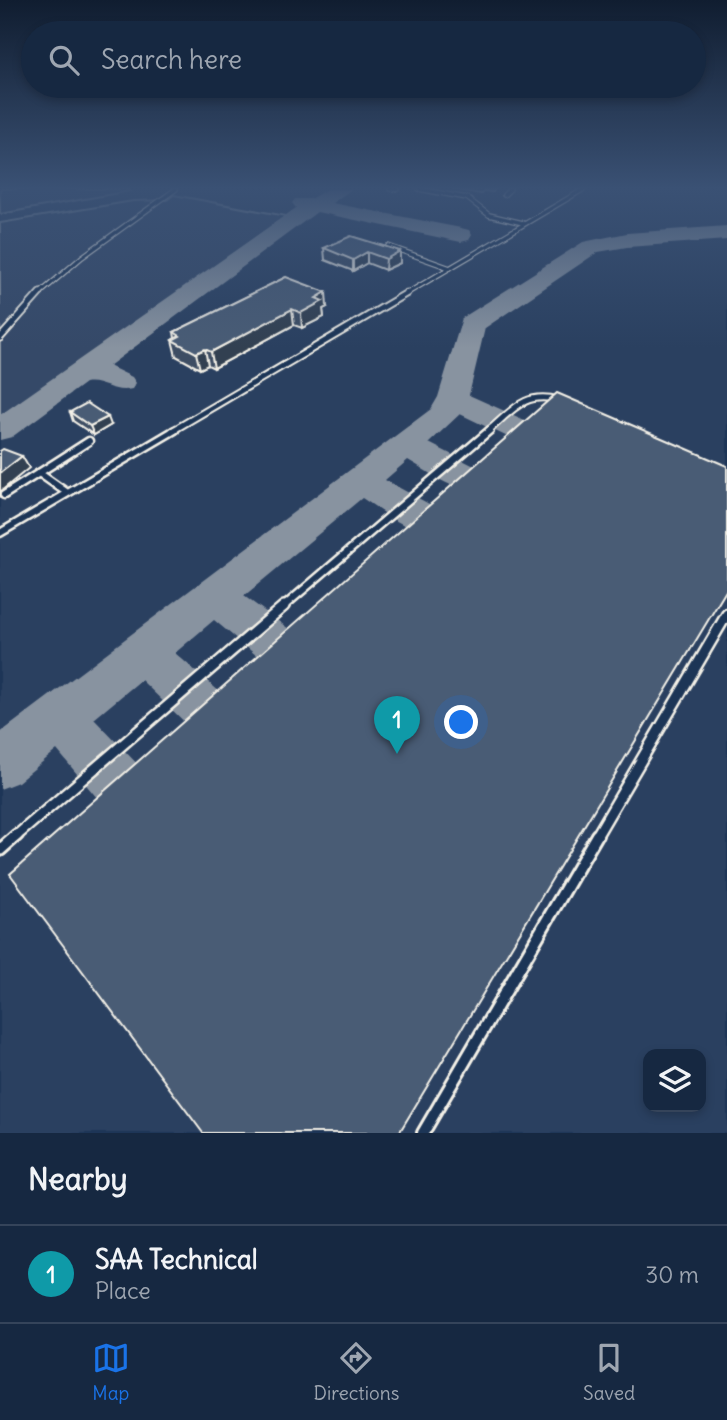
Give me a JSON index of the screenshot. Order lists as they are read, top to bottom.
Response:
{
  "page": {
    "search": "Search here",
    "pins": "1",
    "heading": "Nearby",
    "list": [
      {
        "mark": "1",
        "name": "SAA Technical",
        "note": "Place",
        "value": "30 m"
      }
    ],
    "nav": ["Map", "Directions", "Saved"]
  }
}
